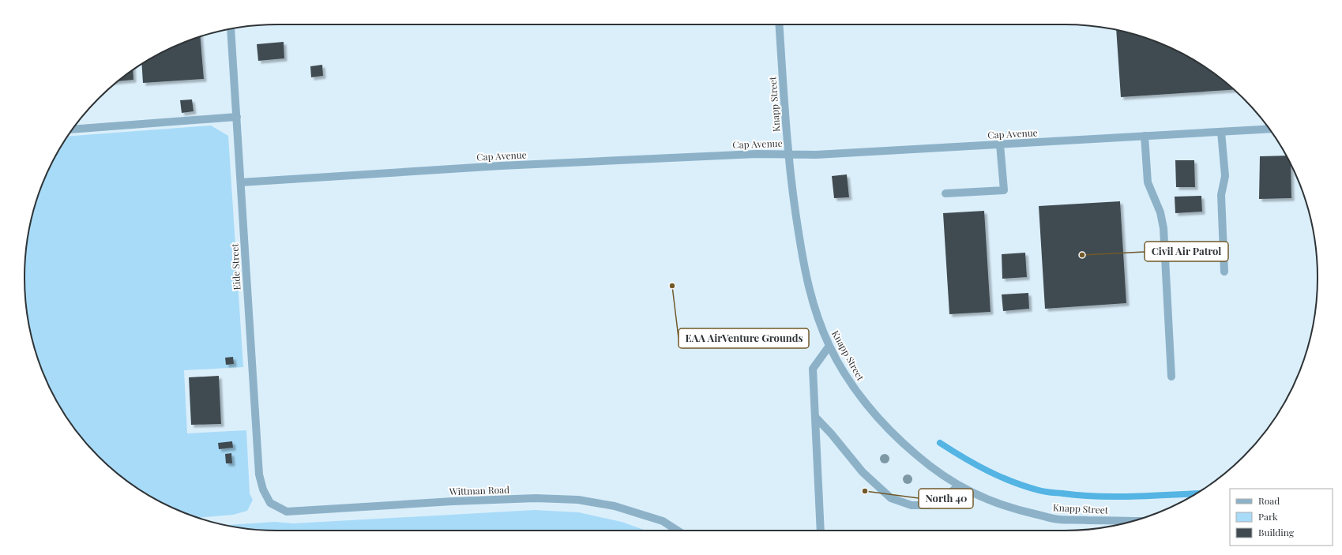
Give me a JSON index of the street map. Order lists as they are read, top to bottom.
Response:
{
  "streets": {
    "lane": [
      "Knapp Street",
      "Cap Avenue",
      "Eide Street",
      "Wittman Road"
    ]
  },
  "crossings": [
    ["Knapp Street", "Cap Avenue"],
    ["Cap Avenue", "Eide Street"],
    ["Eide Street", "Wittman Road"]
  ],
  "places": ["Civil Air Patrol", "EAA AirVenture Grounds", "North 40"],
  "legend": ["Road", "Park", "Building"]
}
